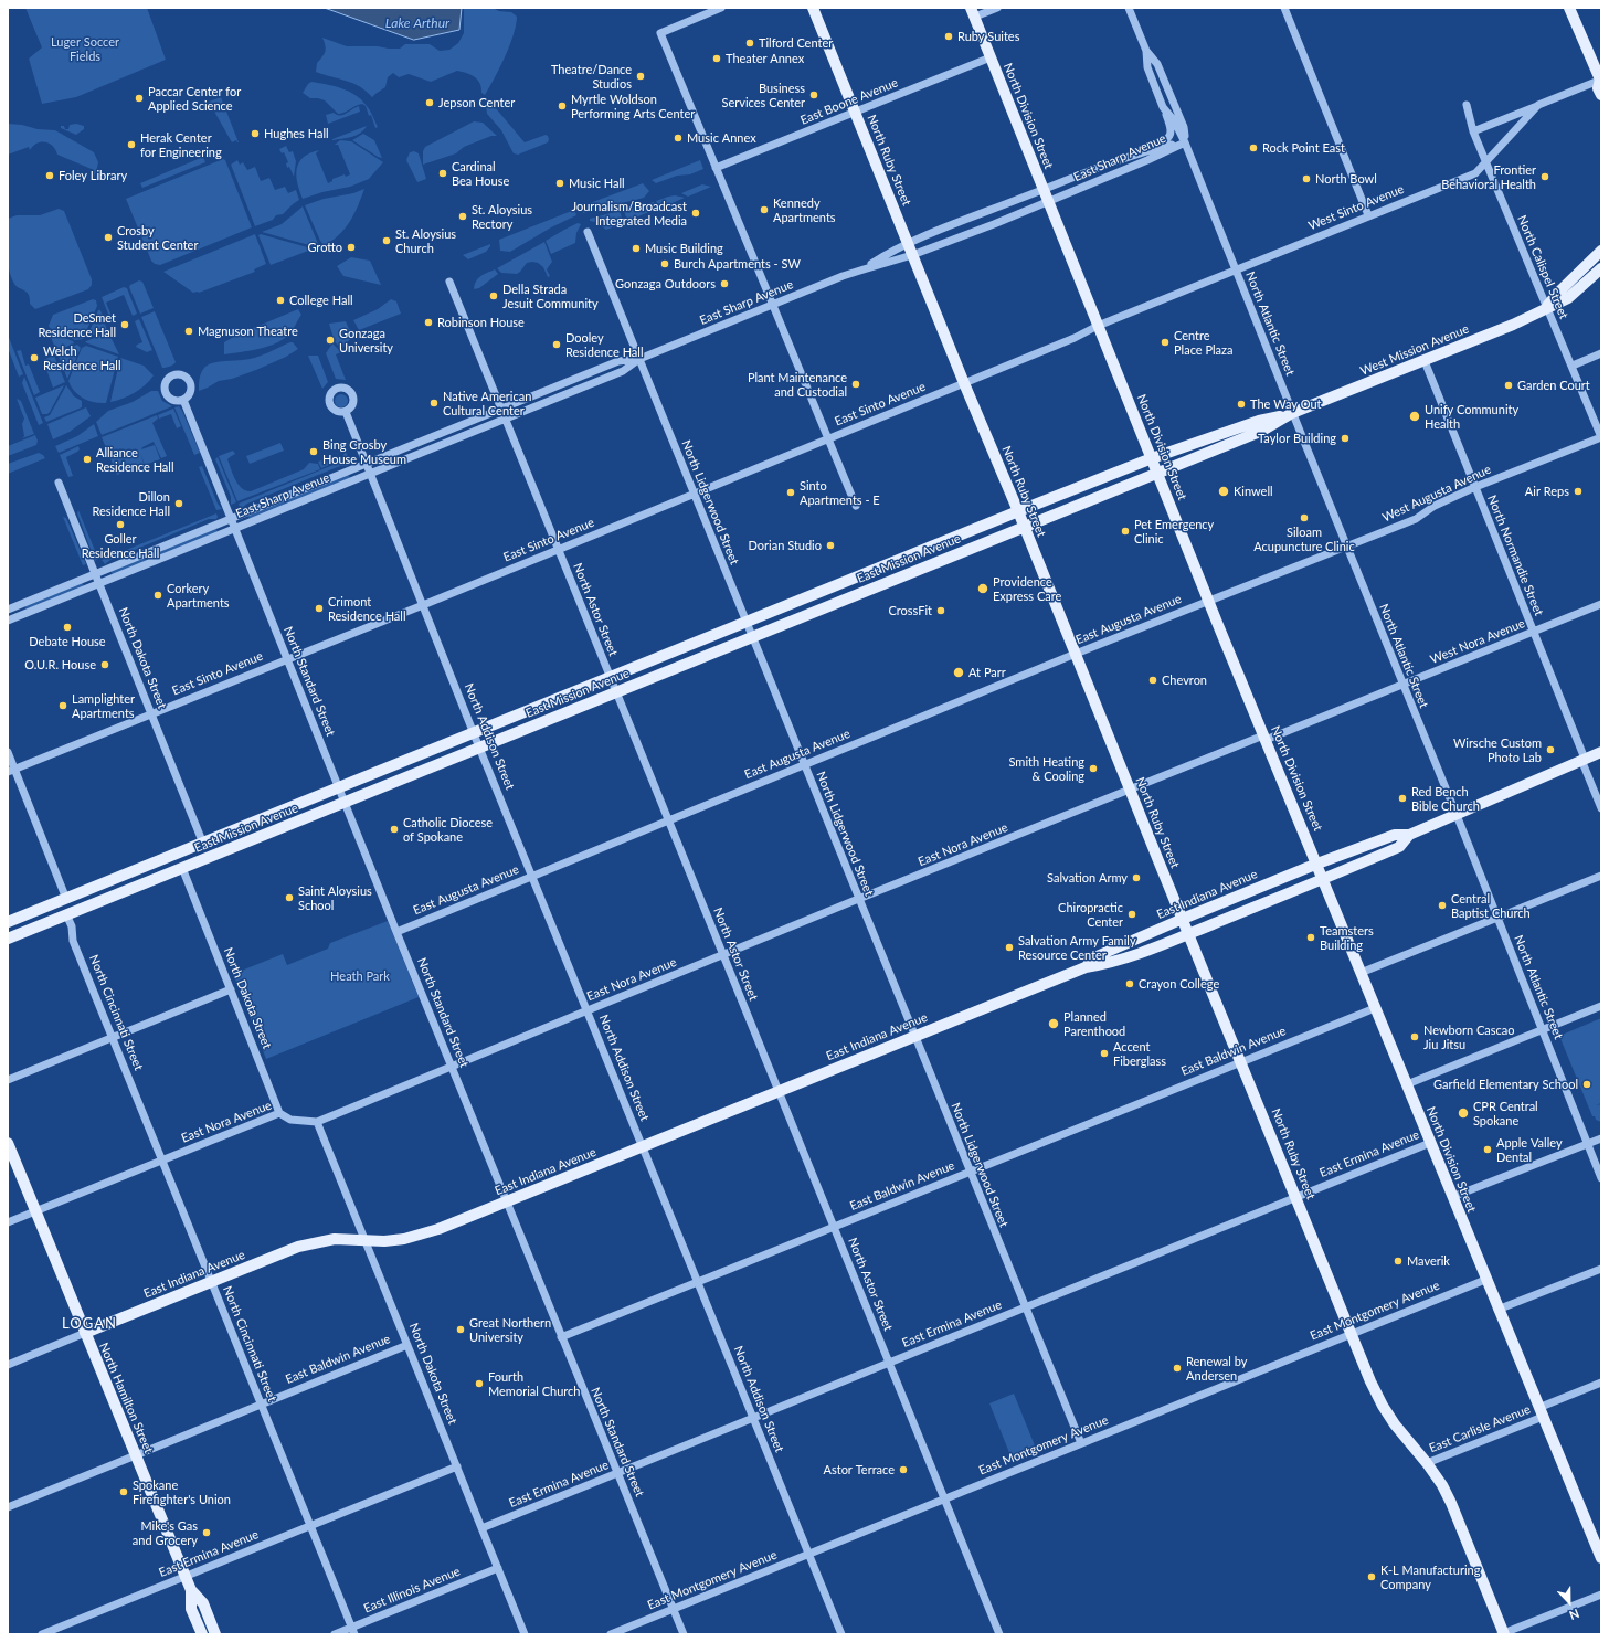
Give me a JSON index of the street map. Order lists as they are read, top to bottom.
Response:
{
  "streets": {
    "main road": [
      "North Division Street",
      "North Ruby Street",
      "West Mission Avenue",
      "East Mission Avenue",
      "East Indiana Avenue",
      "North Hamilton Street"
    ],
    "street": [
      "East Boone Avenue",
      "East Sharp Avenue",
      "West Sinto Avenue",
      "North Calispel Street",
      "North Atlantic Street",
      "East Sinto Avenue",
      "West Augusta Avenue",
      "North Lidgerwood Street",
      "North Normandie Street",
      "North Astor Street",
      "East Augusta Avenue",
      "West Nora Avenue",
      "North Dakota Street",
      "North Standard Street",
      "North Addison Street",
      "East Nora Avenue",
      "North Cincinnati Street",
      "East Baldwin Avenue",
      "East Ermina Avenue",
      "East Montgomery Avenue",
      "East Carlisle Avenue",
      "East Illinois Avenue"
    ]
  },
  "crossings": [
    ["East Boone Avenue", "North Division Street"],
    ["East Boone Avenue", "North Ruby Street"],
    ["North Division Street", "East Sharp Avenue"],
    ["North Division Street", "West Sinto Avenue"],
    ["North Division Street", "West Mission Avenue"],
    ["North Division Street", "East Sinto Avenue"],
    ["North Division Street", "West Augusta Avenue"],
    ["North Division Street", "East Mission Avenue"],
    ["North Division Street", "East Augusta Avenue"],
    ["North Division Street", "West Nora Avenue"],
    ["North Division Street", "East Nora Avenue"],
    ["North Division Street", "East Indiana Avenue"],
    ["North Division Street", "East Baldwin Avenue"],
    ["North Division Street", "East Ermina Avenue"],
    ["North Division Street", "East Montgomery Avenue"],
    ["North Division Street", "East Carlisle Avenue"],
    ["East Sharp Avenue", "North Ruby Street"],
    ["East Sharp Avenue", "North Atlantic Street"],
    ["East Sharp Avenue", "North Lidgerwood Street"],
    ["East Sharp Avenue", "North Astor Street"],
    ["East Sharp Avenue", "North Dakota Street"],
    ["East Sharp Avenue", "North Standard Street"],
    ["East Sharp Avenue", "North Addison Street"],
    ["North Ruby Street", "East Sinto Avenue"],
    ["North Ruby Street", "East Mission Avenue"],
    ["North Ruby Street", "East Augusta Avenue"],
    ["North Ruby Street", "East Nora Avenue"],
    ["North Ruby Street", "East Indiana Avenue"],
    ["North Ruby Street", "East Baldwin Avenue"],
    ["North Ruby Street", "East Ermina Avenue"],
    ["North Ruby Street", "East Montgomery Avenue"],
    ["North Ruby Street", "East Carlisle Avenue"],
    ["West Sinto Avenue", "North Calispel Street"],
    ["West Sinto Avenue", "North Atlantic Street"],
    ["West Sinto Avenue", "East Sinto Avenue"],
    ["North Calispel Street", "West Mission Avenue"],
    ["North Calispel Street", "West Augusta Avenue"],
    ["North Atlantic Street", "West Mission Avenue"],
    ["North Atlantic Street", "West Augusta Avenue"],
    ["North Atlantic Street", "West Nora Avenue"],
    ["West Mission Avenue", "North Normandie Street"],
    ["West Mission Avenue", "East Mission Avenue"],
    ["East Sinto Avenue", "North Lidgerwood Street"],
    ["East Sinto Avenue", "North Astor Street"],
    ["East Sinto Avenue", "North Dakota Street"],
    ["East Sinto Avenue", "North Standard Street"],
    ["East Sinto Avenue", "North Addison Street"],
    ["West Augusta Avenue", "North Normandie Street"],
    ["West Augusta Avenue", "East Augusta Avenue"],
    ["North Lidgerwood Street", "East Mission Avenue"],
    ["North Lidgerwood Street", "East Augusta Avenue"],
    ["North Lidgerwood Street", "East Nora Avenue"],
    ["North Lidgerwood Street", "East Indiana Avenue"],
    ["North Lidgerwood Street", "East Baldwin Avenue"],
    ["North Lidgerwood Street", "East Ermina Avenue"],
    ["North Lidgerwood Street", "East Montgomery Avenue"],
    ["North Normandie Street", "West Nora Avenue"],
    ["East Mission Avenue", "North Astor Street"],
    ["East Mission Avenue", "North Dakota Street"],
    ["East Mission Avenue", "North Standard Street"],
    ["East Mission Avenue", "North Addison Street"],
    ["East Mission Avenue", "North Cincinnati Street"],
    ["North Astor Street", "East Augusta Avenue"],
    ["North Astor Street", "East Nora Avenue"],
    ["North Astor Street", "East Indiana Avenue"],
    ["North Astor Street", "East Baldwin Avenue"],
    ["North Astor Street", "East Ermina Avenue"],
    ["North Astor Street", "East Montgomery Avenue"],
    ["East Augusta Avenue", "North Standard Street"],
    ["East Augusta Avenue", "North Addison Street"],
    ["West Nora Avenue", "East Nora Avenue"],
    ["North Dakota Street", "East Nora Avenue"],
    ["North Dakota Street", "East Indiana Avenue"],
    ["North Dakota Street", "East Baldwin Avenue"],
    ["North Dakota Street", "East Ermina Avenue"],
    ["North Dakota Street", "East Illinois Avenue"],
    ["North Standard Street", "East Nora Avenue"],
    ["North Standard Street", "East Indiana Avenue"],
    ["North Standard Street", "East Baldwin Avenue"],
    ["North Standard Street", "East Ermina Avenue"],
    ["North Standard Street", "East Montgomery Avenue"],
    ["North Addison Street", "East Nora Avenue"],
    ["North Addison Street", "East Indiana Avenue"],
    ["North Addison Street", "East Baldwin Avenue"],
    ["North Addison Street", "East Ermina Avenue"],
    ["North Addison Street", "East Montgomery Avenue"],
    ["East Nora Avenue", "North Cincinnati Street"],
    ["East Nora Avenue", "North Hamilton Street"],
    ["East Indiana Avenue", "North Cincinnati Street"],
    ["East Indiana Avenue", "North Hamilton Street"],
    ["North Cincinnati Street", "East Baldwin Avenue"],
    ["North Cincinnati Street", "East Ermina Avenue"],
    ["North Cincinnati Street", "East Illinois Avenue"],
    ["East Baldwin Avenue", "North Hamilton Street"],
    ["East Ermina Avenue", "North Hamilton Street"]
  ],
  "districts": ["LOGAN"],
  "water": ["Lake Arthur"],
  "parks": ["Luger Soccer Fields", "Heath Park"],
  "places": [
    "Ruby Suites",
    "Tilford Center",
    "Theater Annex",
    "Theatre/Dance Studios",
    "Business Services Center",
    "Paccar Center for Applied Science",
    "Jepson Center",
    "Myrtle Woldson Performing Arts Center",
    "Hughes Hall",
    "Music Annex",
    "Herak Center for Engineering",
    "Rock Point East",
    "Cardinal Bea House",
    "Foley Library",
    "Frontier Behavioral Health",
    "North Bowl",
    "Music Hall",
    "Kennedy Apartments",
    "Journalism/Broadcast Integrated Media",
    "St. Aloysius Rectory",
    "Crosby Student Center",
    "St. Aloysius Church",
    "Grotto",
    "Music Building",
    "Burch Apartments - SW",
    "Gonzaga Outdoors",
    "Della Strada Jesuit Community",
    "College Hall",
    "Robinson House",
    "DeSmet Residence Hall",
    "Magnuson Theatre",
    "Gonzaga University",
    "Centre Place Plaza",
    "Dooley Residence Hall",
    "Welch Residence Hall",
    "Plant Maintenance and Custodial",
    "Garden Court",
    "Native American Cultural Center",
    "The Way Out",
    "Unify Community Health",
    "Taylor Building",
    "Bing Crosby House Museum",
    "Alliance Residence Hall",
    "Kinwell",
    "Air Reps",
    "Sinto Apartments - E",
    "Dillon Residence Hall",
    "Siloam Acupuncture Clinic",
    "Goller Residence Hall",
    "Pet Emergency Clinic",
    "Dorian Studio",
    "Providence Express Care",
    "Corkery Apartments",
    "Crimont Residence Hall",
    "CrossFit",
    "Debate House",
    "O.U.R. House",
    "At Parr",
    "Chevron",
    "Lamplighter Apartments",
    "Wirsche Custom Photo Lab",
    "Smith Heating & Cooling",
    "Red Bench Bible Church",
    "Catholic Diocese of Spokane",
    "Salvation Army",
    "Saint Aloysius School",
    "Central Baptist Church",
    "Chiropractic Center",
    "Teamsters Building",
    "Salvation Army Family Resource Center",
    "Crayon College",
    "Planned Parenthood",
    "Newborn Cascao Jiu Jitsu",
    "Accent Fiberglass",
    "Garfield Elementary School",
    "CPR Central Spokane",
    "Apple Valley Dental",
    "Maverik",
    "Great Northern University",
    "Renewal by Andersen",
    "Fourth Memorial Church",
    "Astor Terrace",
    "Spokane Firefighter's Union",
    "Mike's Gas and Grocery",
    "K-L Manufacturing Company"
  ],
  "north": "bottom"
}
